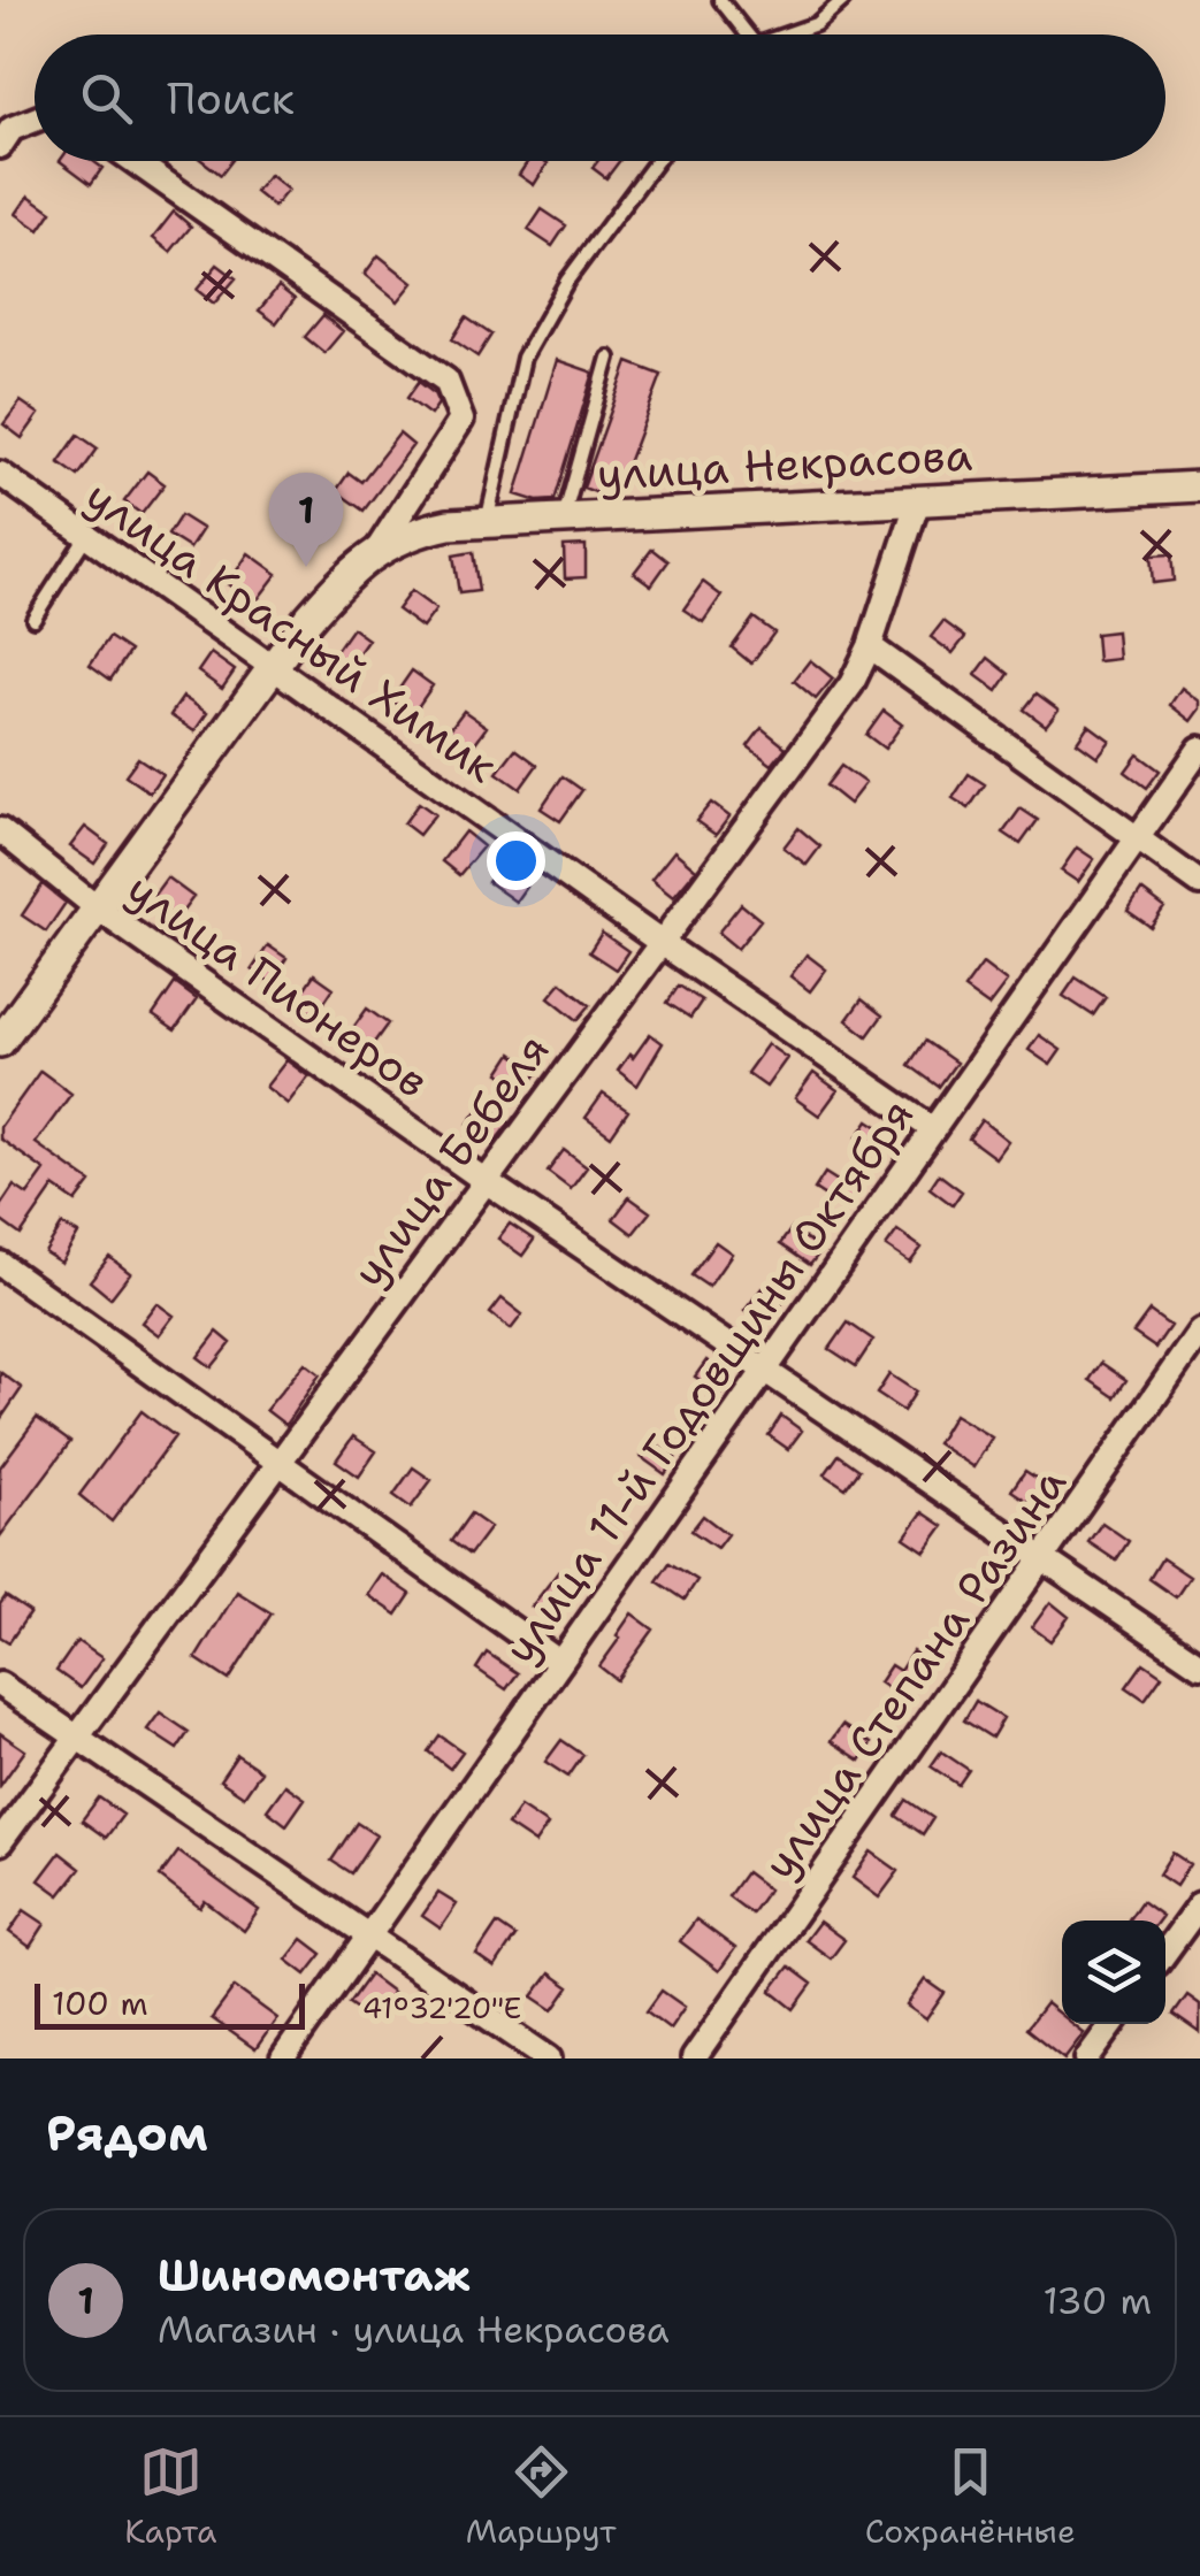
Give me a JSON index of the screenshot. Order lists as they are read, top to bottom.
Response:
{
  "streets": {
    "street": [
      "улица Некрасова",
      "улица Красный Химик",
      "улица Пионеров",
      "улица Бебеля",
      "улица 11-й Годовщины Октября",
      "улица Степана Разина"
    ]
  },
  "crossings": [
    ["улица Некрасова", "улица Красный Химик"],
    ["улица Некрасова", "улица Пионеров"],
    ["улица Некрасова", "улица Бебеля"],
    ["улица Красный Химик", "улица Бебеля"],
    ["улица Красный Химик", "улица 11-й Годовщины Октября"],
    ["улица Пионеров", "улица Бебеля"],
    ["улица Пионеров", "улица 11-й Годовщины Октября"],
    ["улица Пионеров", "улица Степана Разина"]
  ],
  "scale_bar": "100 m",
  "page": {
    "search": "Поиск",
    "pins": "1",
    "scale": "100 m",
    "heading": "Рядом",
    "list": [
      {
        "mark": "1",
        "name": "Шиномонтаж",
        "note": "Магазин · улица Некрасова",
        "value": "130 m"
      }
    ],
    "nav": ["Карта", "Маршрут", "Сохранённые"]
  },
  "coordinates": ["41°32'20\"E"]
}
